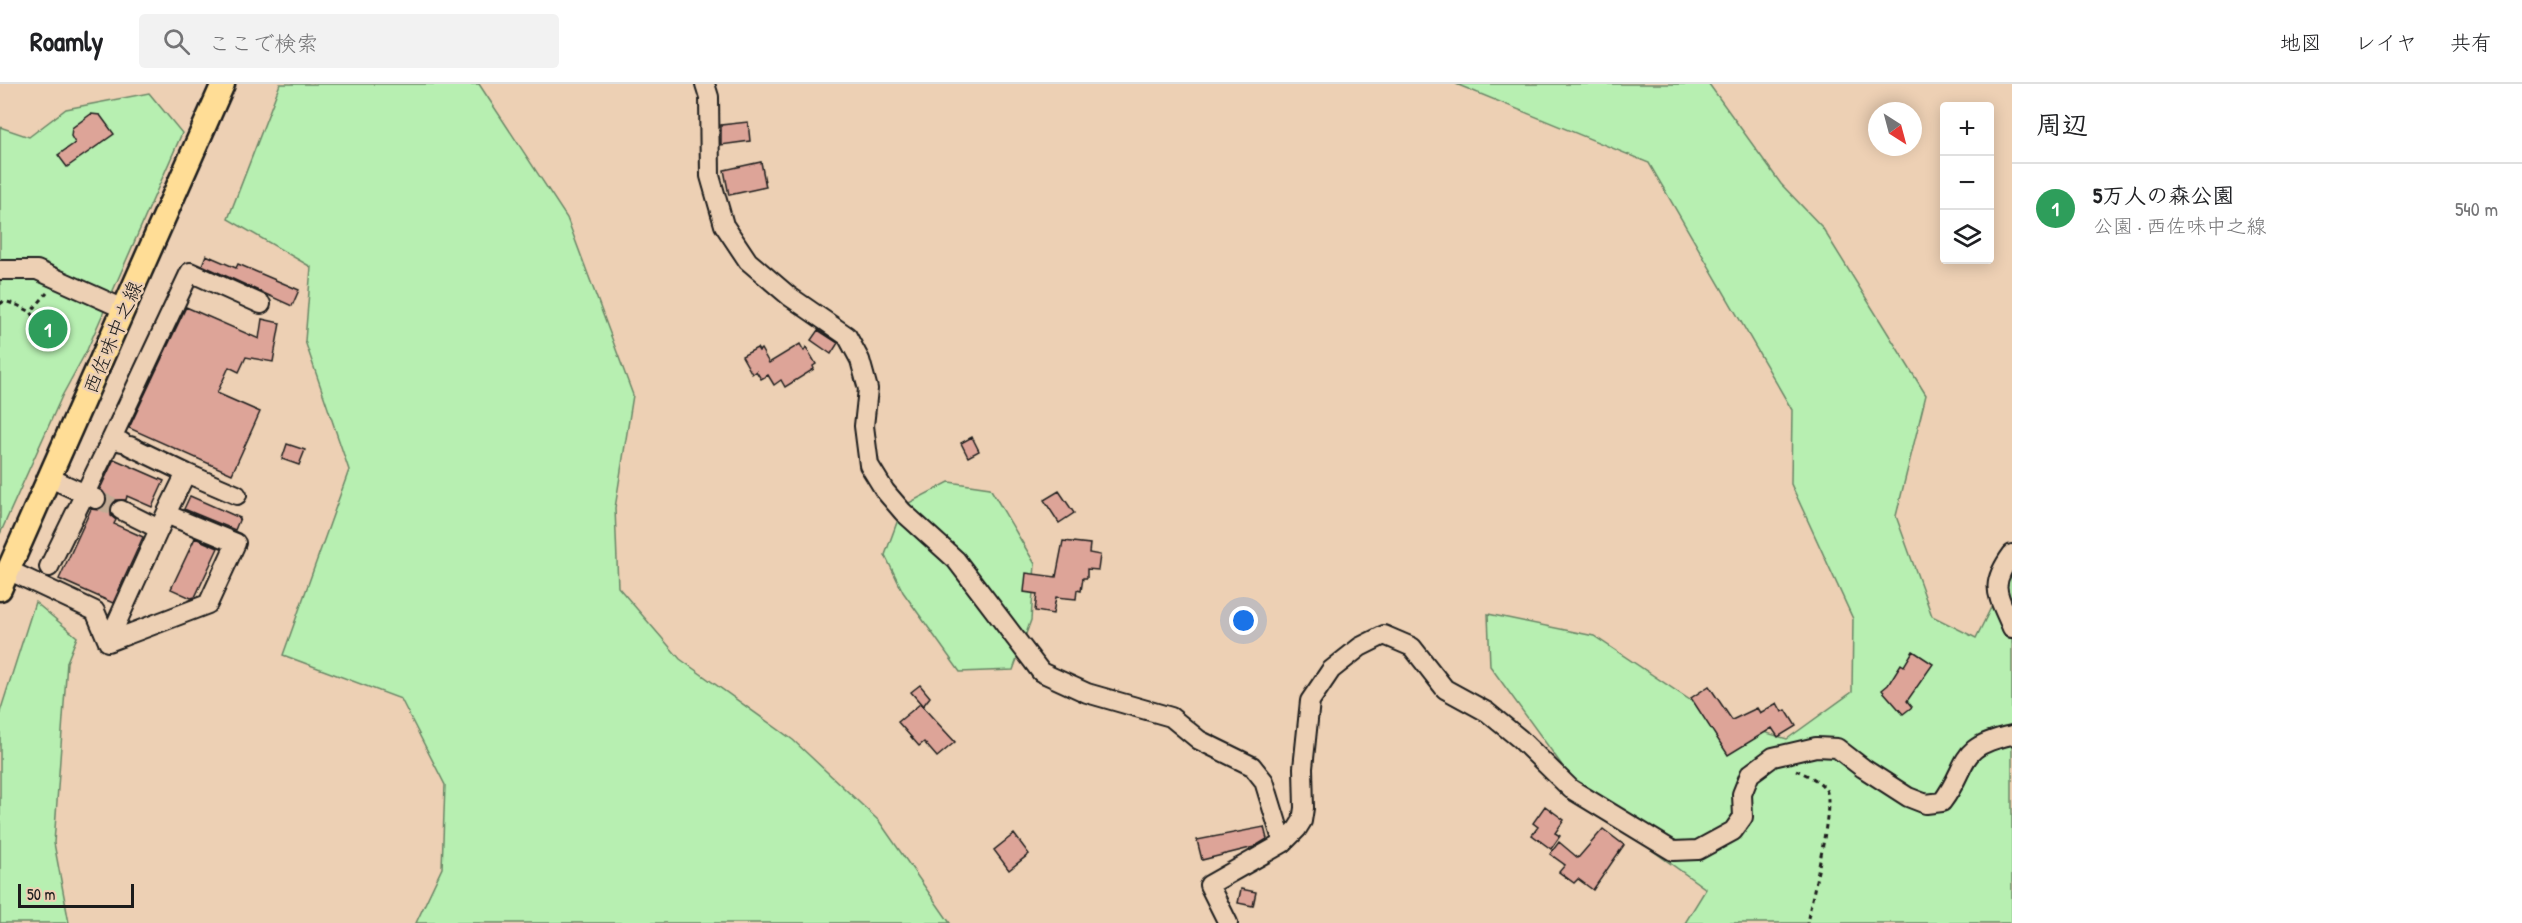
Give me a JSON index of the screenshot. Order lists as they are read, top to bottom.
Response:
{
  "streets": {
    "main road": ["西佐味中之線"]
  },
  "scale_bar": "50 m",
  "north": "bottom right",
  "page": {
    "header": "Roamly",
    "search": "ここで検索",
    "nav": ["地図", "レイヤ", "共有"],
    "heading": "周辺",
    "map_buttons": ["+", "−"],
    "list": [
      {
        "mark": "1",
        "name": "5万人の森公園",
        "note": "公園 · 西佐味中之線",
        "value": "540 m"
      }
    ],
    "pins": "1",
    "scale": "50 m"
  }
}
